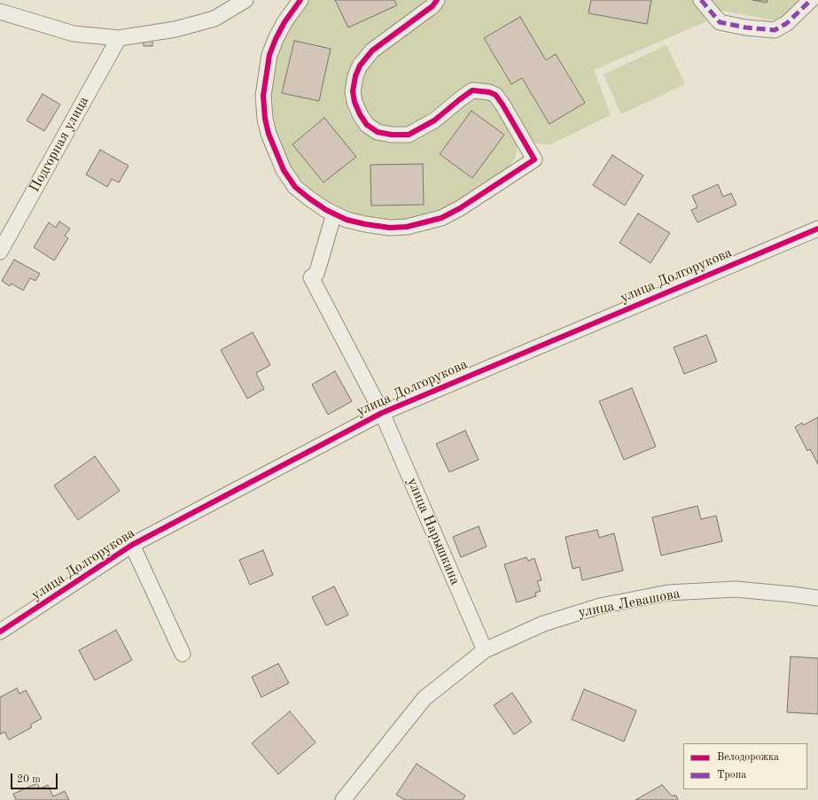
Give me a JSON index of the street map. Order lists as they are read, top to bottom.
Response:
{
  "streets": {
    "street": [
      "Подгорная улица",
      "улица Долгорукова",
      "улица Нарышкина",
      "улица Левашова"
    ]
  },
  "crossings": [
    ["улица Долгорукова", "улица Нарышкина"],
    ["улица Нарышкина", "улица Левашова"]
  ],
  "legend": ["Велодорожка", "Тропа"],
  "scale_bar": "20 m"
}
